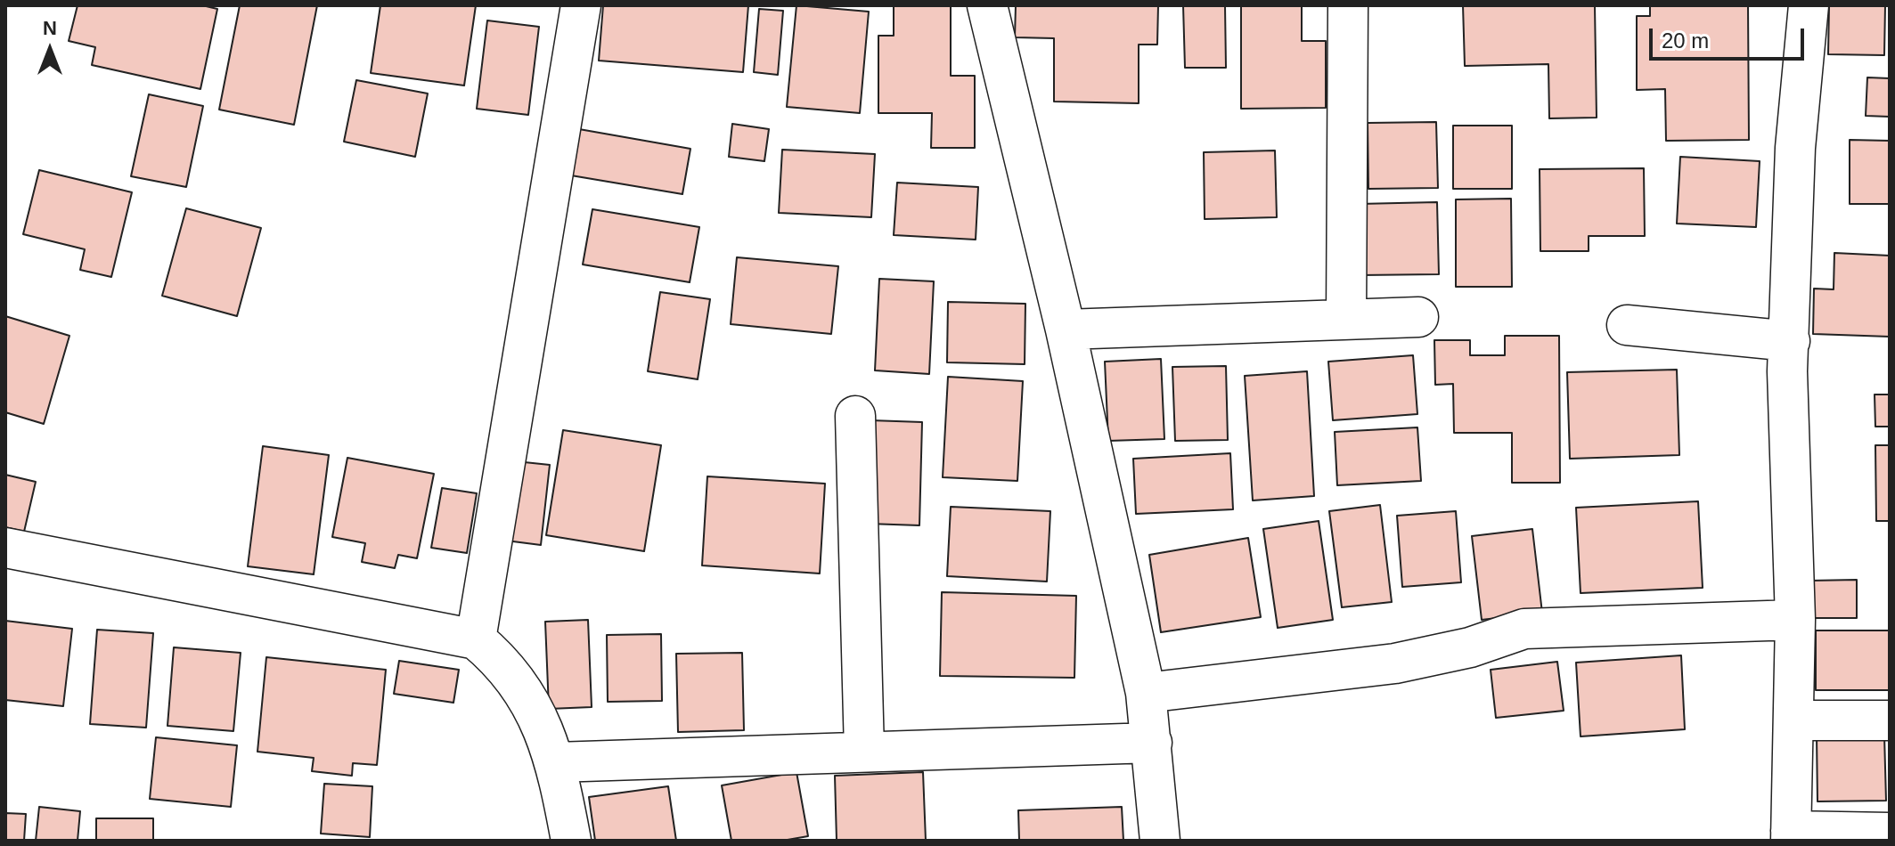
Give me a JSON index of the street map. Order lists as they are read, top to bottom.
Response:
{
  "scale_bar": "20 m",
  "north": "top"
}
